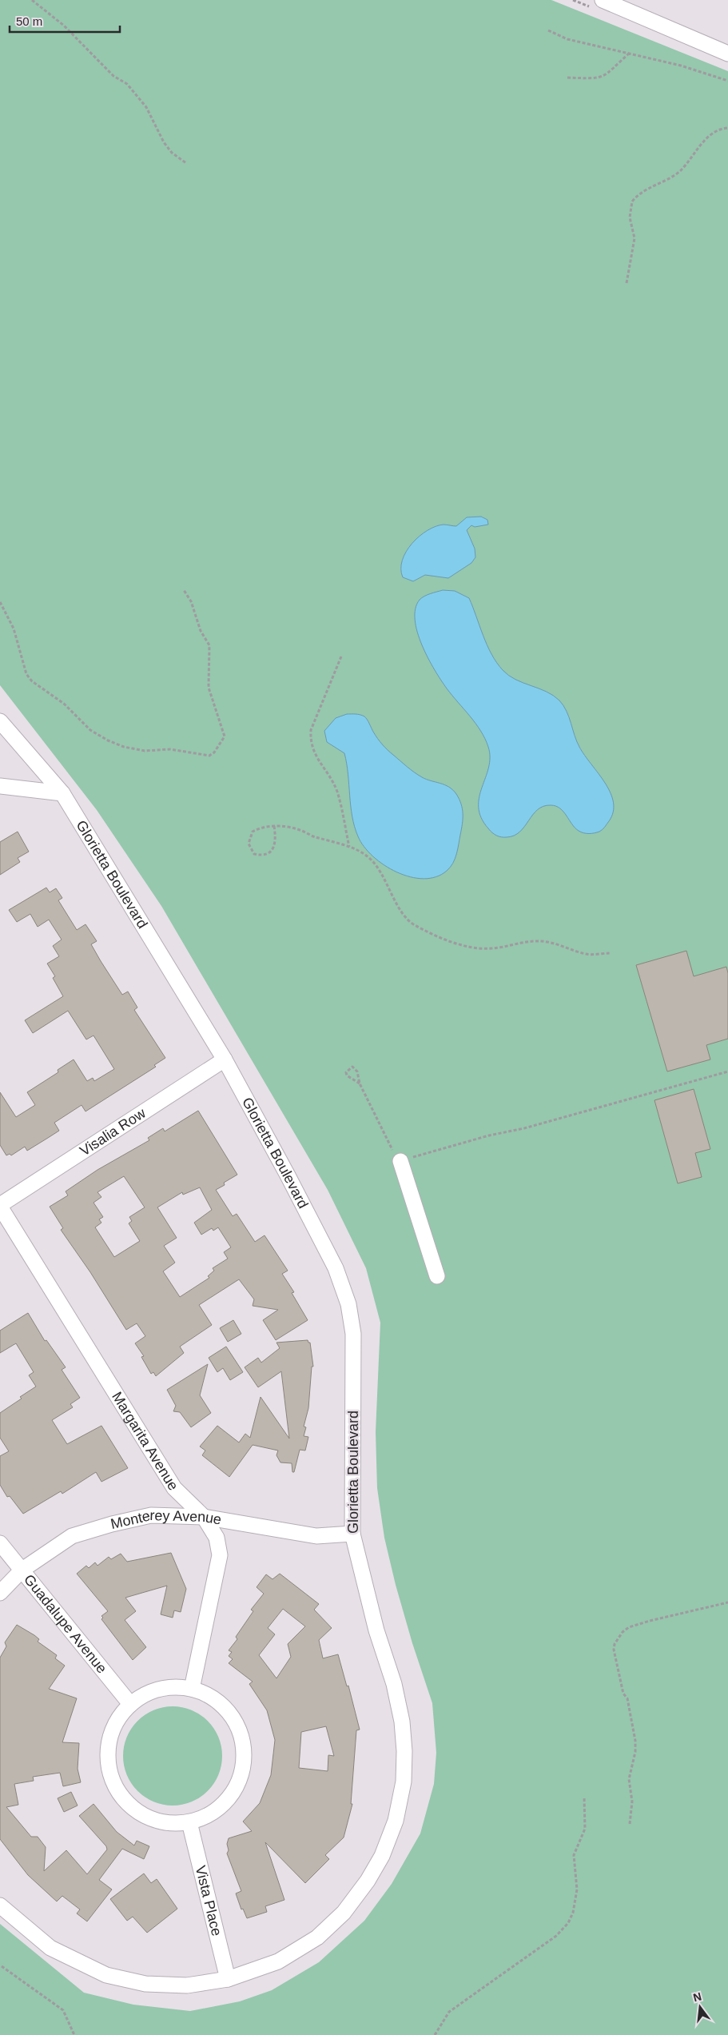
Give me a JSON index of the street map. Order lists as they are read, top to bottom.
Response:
{
  "streets": {
    "street": [
      "Glorietta Boulevard",
      "Visalia Row",
      "Margarita Avenue",
      "Monterey Avenue",
      "Guadalupe Avenue",
      "Vista Place"
    ]
  },
  "crossings": [
    ["Glorietta Boulevard", "Visalia Row"],
    ["Glorietta Boulevard", "Monterey Avenue"],
    ["Glorietta Boulevard", "Vista Place"],
    ["Visalia Row", "Margarita Avenue"],
    ["Margarita Avenue", "Monterey Avenue"],
    ["Margarita Avenue", "Guadalupe Avenue"],
    ["Margarita Avenue", "Vista Place"],
    ["Monterey Avenue", "Guadalupe Avenue"],
    ["Guadalupe Avenue", "Vista Place"]
  ],
  "scale_bar": "50 m",
  "north": "top"
}
